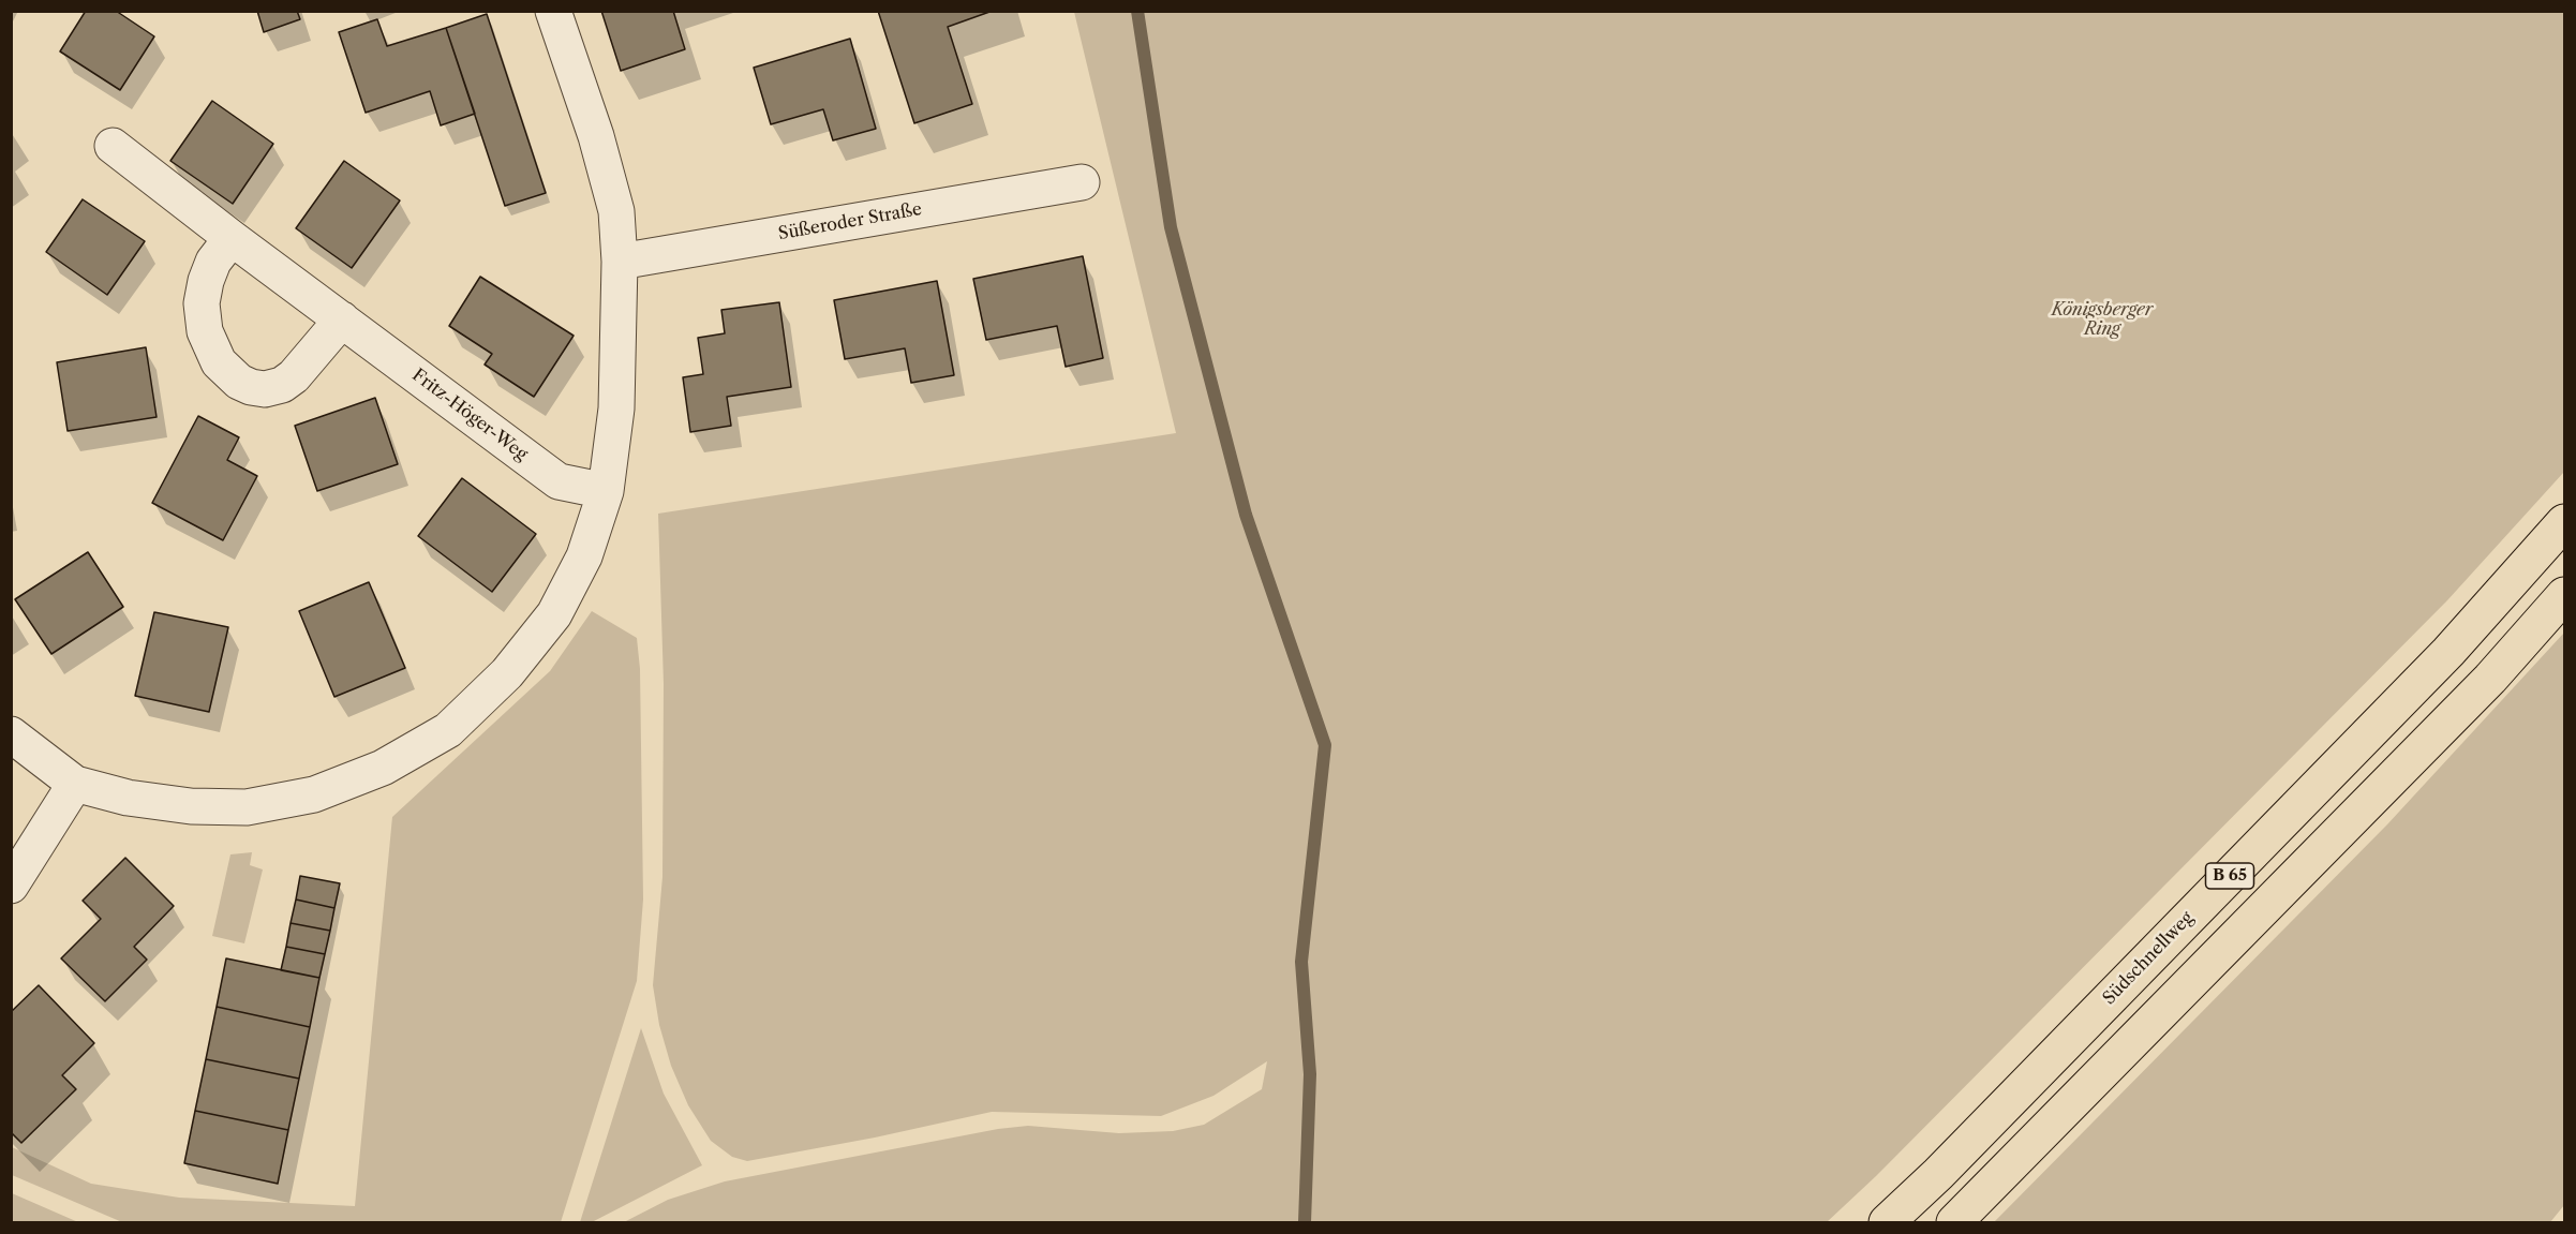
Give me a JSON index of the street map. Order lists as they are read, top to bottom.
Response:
{
  "streets": {
    "highway": ["B 65", "Südschnellweg"],
    "street": ["Süßeroder Straße", "Fritz-Höger-Weg"]
  },
  "parks": ["Königsberger Ring"]
}
